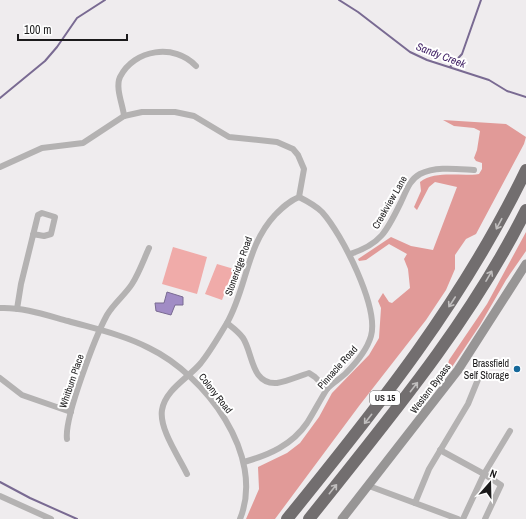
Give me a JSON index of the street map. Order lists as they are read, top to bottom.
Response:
{
  "streets": {
    "highway": ["US 15"],
    "street": [
      "Creekview Lane",
      "Stoneridge Road",
      "Pinnacle Road",
      "Whitburn Place",
      "Western Bypass",
      "Colony Road"
    ]
  },
  "crossings": [
    ["Creekview Lane", "Pinnacle Road"],
    ["Stoneridge Road", "Pinnacle Road"],
    ["Stoneridge Road", "Colony Road"],
    ["Pinnacle Road", "Colony Road"],
    ["Whitburn Place", "Colony Road"]
  ],
  "water": ["Sandy Creek"],
  "places": ["Brassfield Self Storage"],
  "scale_bar": "100 m",
  "north": "top"
}
